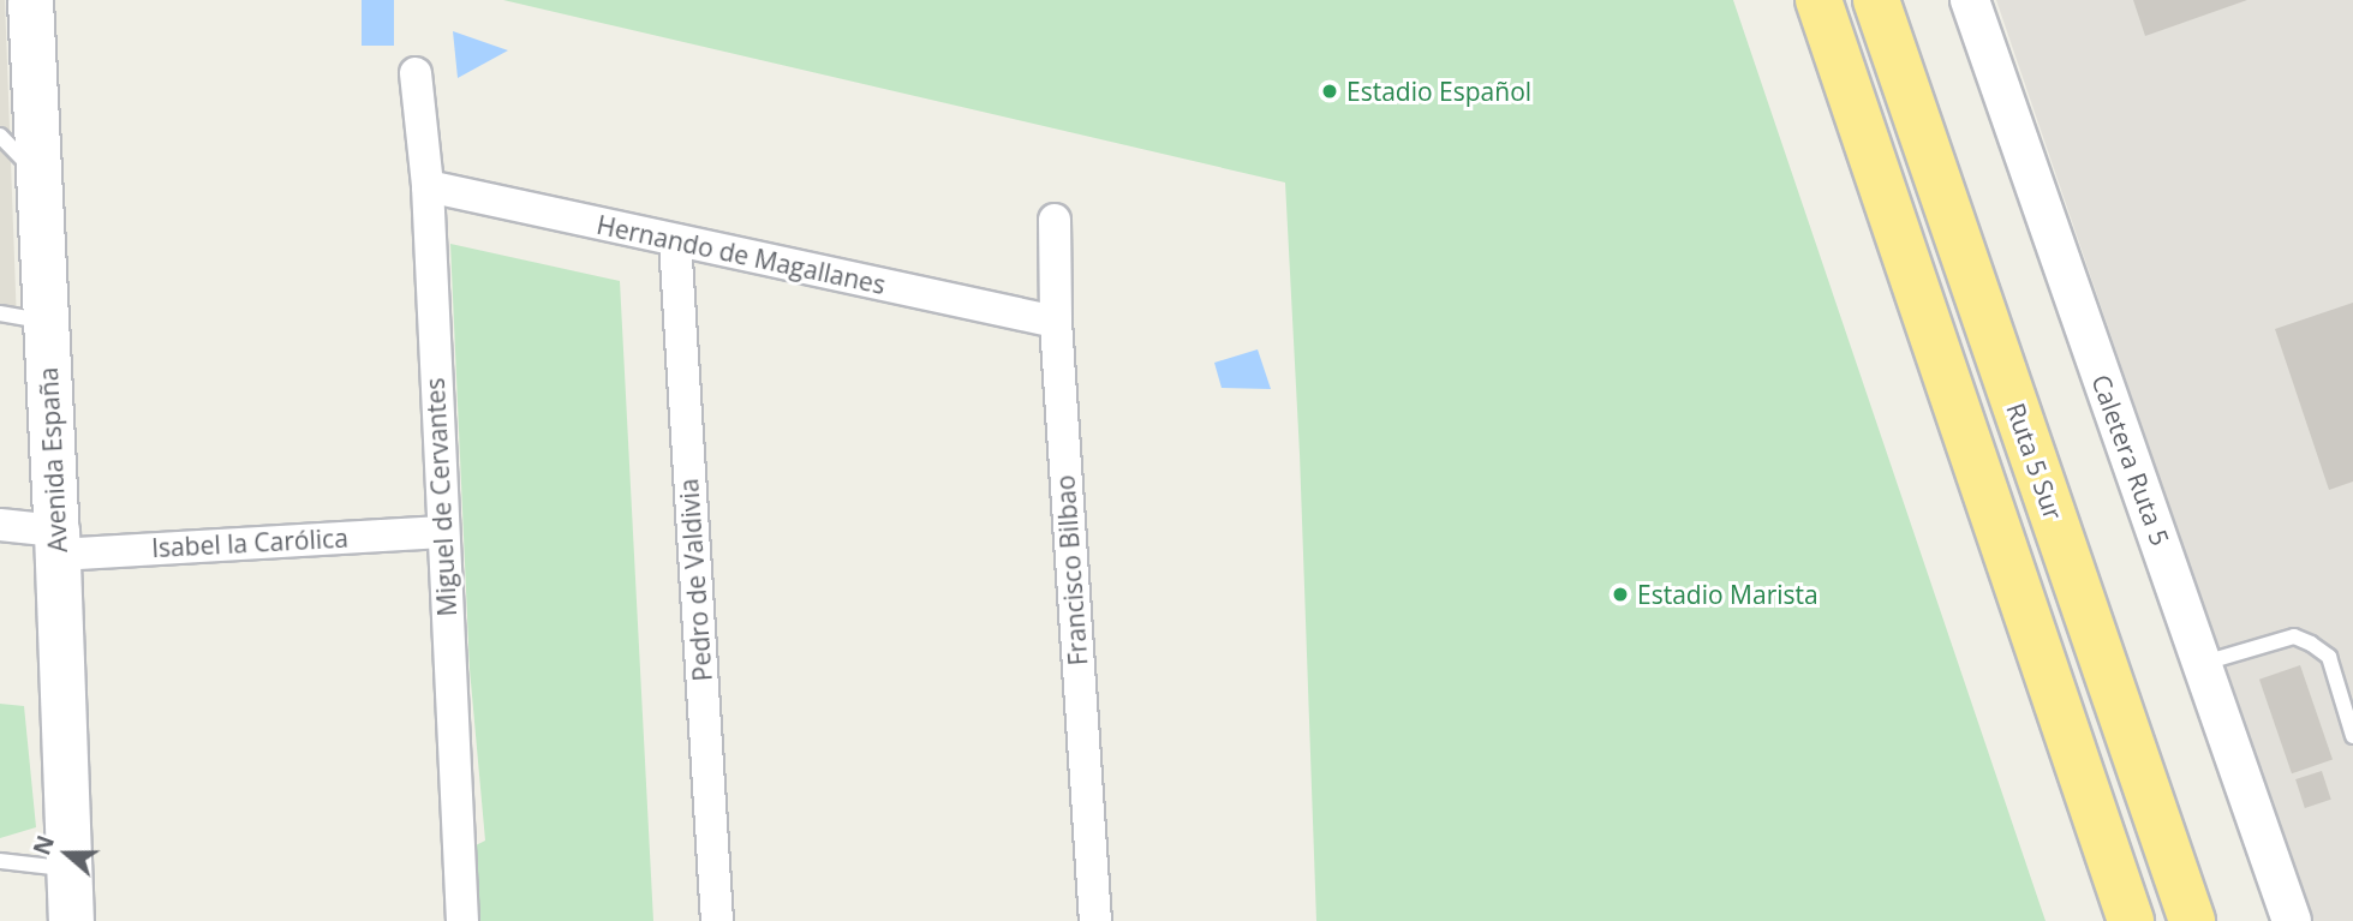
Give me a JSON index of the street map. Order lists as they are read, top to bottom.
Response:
{
  "streets": {
    "highway": ["Ruta 5 Sur"],
    "main road": ["Avenida España"],
    "street": [
      "Hernando de Magallanes",
      "Caletera Ruta 5",
      "Miguel de Cervantes",
      "Isabel la Carólica",
      "Francisco Bilbao",
      "Pedro de Valdivia"
    ]
  },
  "crossings": [
    ["Hernando de Magallanes", "Miguel de Cervantes"],
    ["Hernando de Magallanes", "Francisco Bilbao"],
    ["Hernando de Magallanes", "Pedro de Valdivia"],
    ["Avenida España", "Isabel la Carólica"],
    ["Miguel de Cervantes", "Isabel la Carólica"]
  ],
  "places": ["Estadio Español", "Estadio Marista"],
  "north": "left"
}
